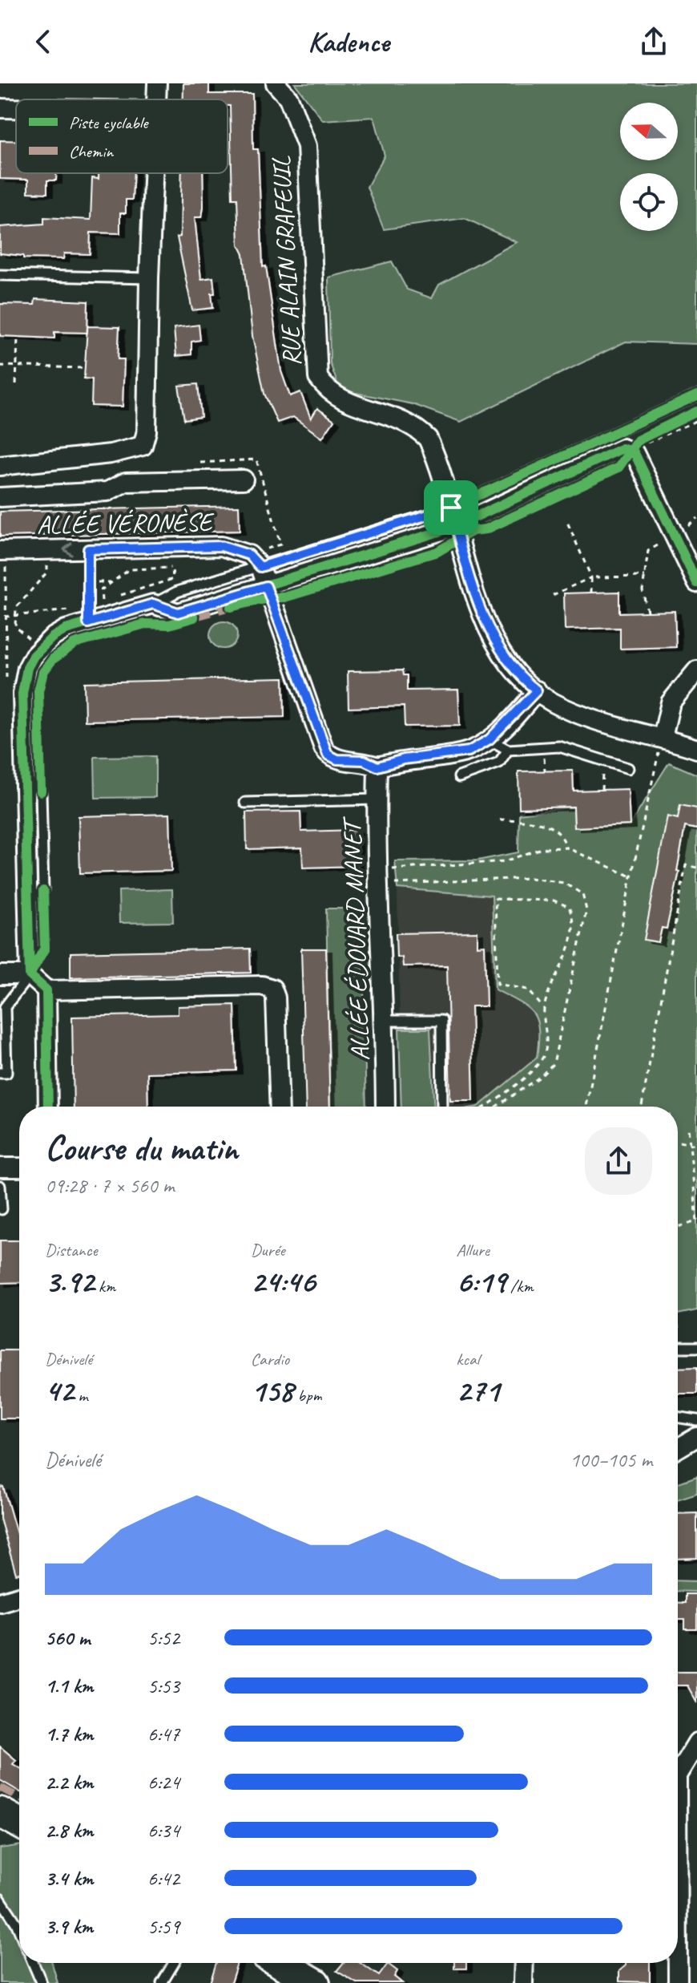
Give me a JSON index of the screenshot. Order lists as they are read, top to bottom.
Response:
{
  "streets": {
    "street": ["RUE ALAIN GRAFEUIL", "ALLÉE VÉRONÈSE", "ALLÉE ÉDOUARD MANET"]
  },
  "legend": ["Piste cyclable", "Chemin"],
  "north": "left",
  "page": {
    "header": "Kadence",
    "heading": ["Course du matin", "09:28 · 7 × 560 m"],
    "stats": [
      ["Distance", "3.92 km"],
      ["Durée", "24:46"],
      ["Allure", "6:19 /km"],
      ["Dénivelé", "42 m"],
      ["Cardio", "158 bpm"],
      ["kcal", "271"]
    ],
    "chart": ["Dénivelé", "100–105 m"],
    "list": [
      {
        "name": "560 m",
        "note": "5:52"
      },
      {
        "name": "1.1 km",
        "note": "5:53"
      },
      {
        "name": "1.7 km",
        "note": "6:47"
      },
      {
        "name": "2.2 km",
        "note": "6:24"
      },
      {
        "name": "2.8 km",
        "note": "6:34"
      },
      {
        "name": "3.4 km",
        "note": "6:42"
      },
      {
        "name": "3.9 km",
        "note": "5:59"
      }
    ]
  }
}
